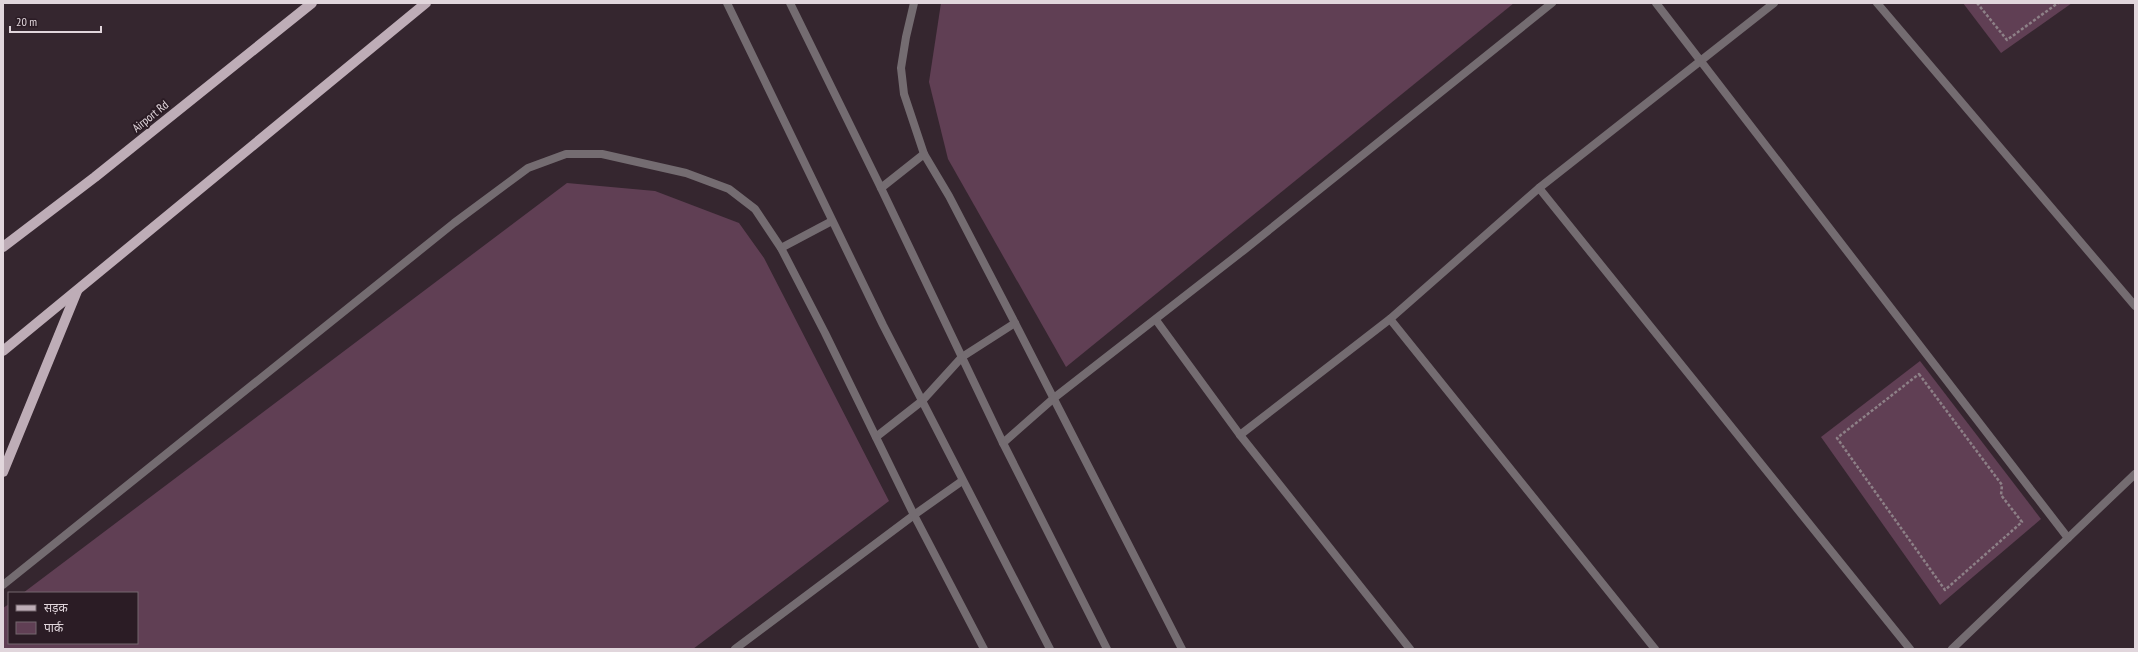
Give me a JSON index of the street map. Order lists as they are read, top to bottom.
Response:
{
  "streets": {
    "main road": ["Airport Rd"]
  },
  "legend": ["सड़क", "पार्क"],
  "scale_bar": "20 m"
}
